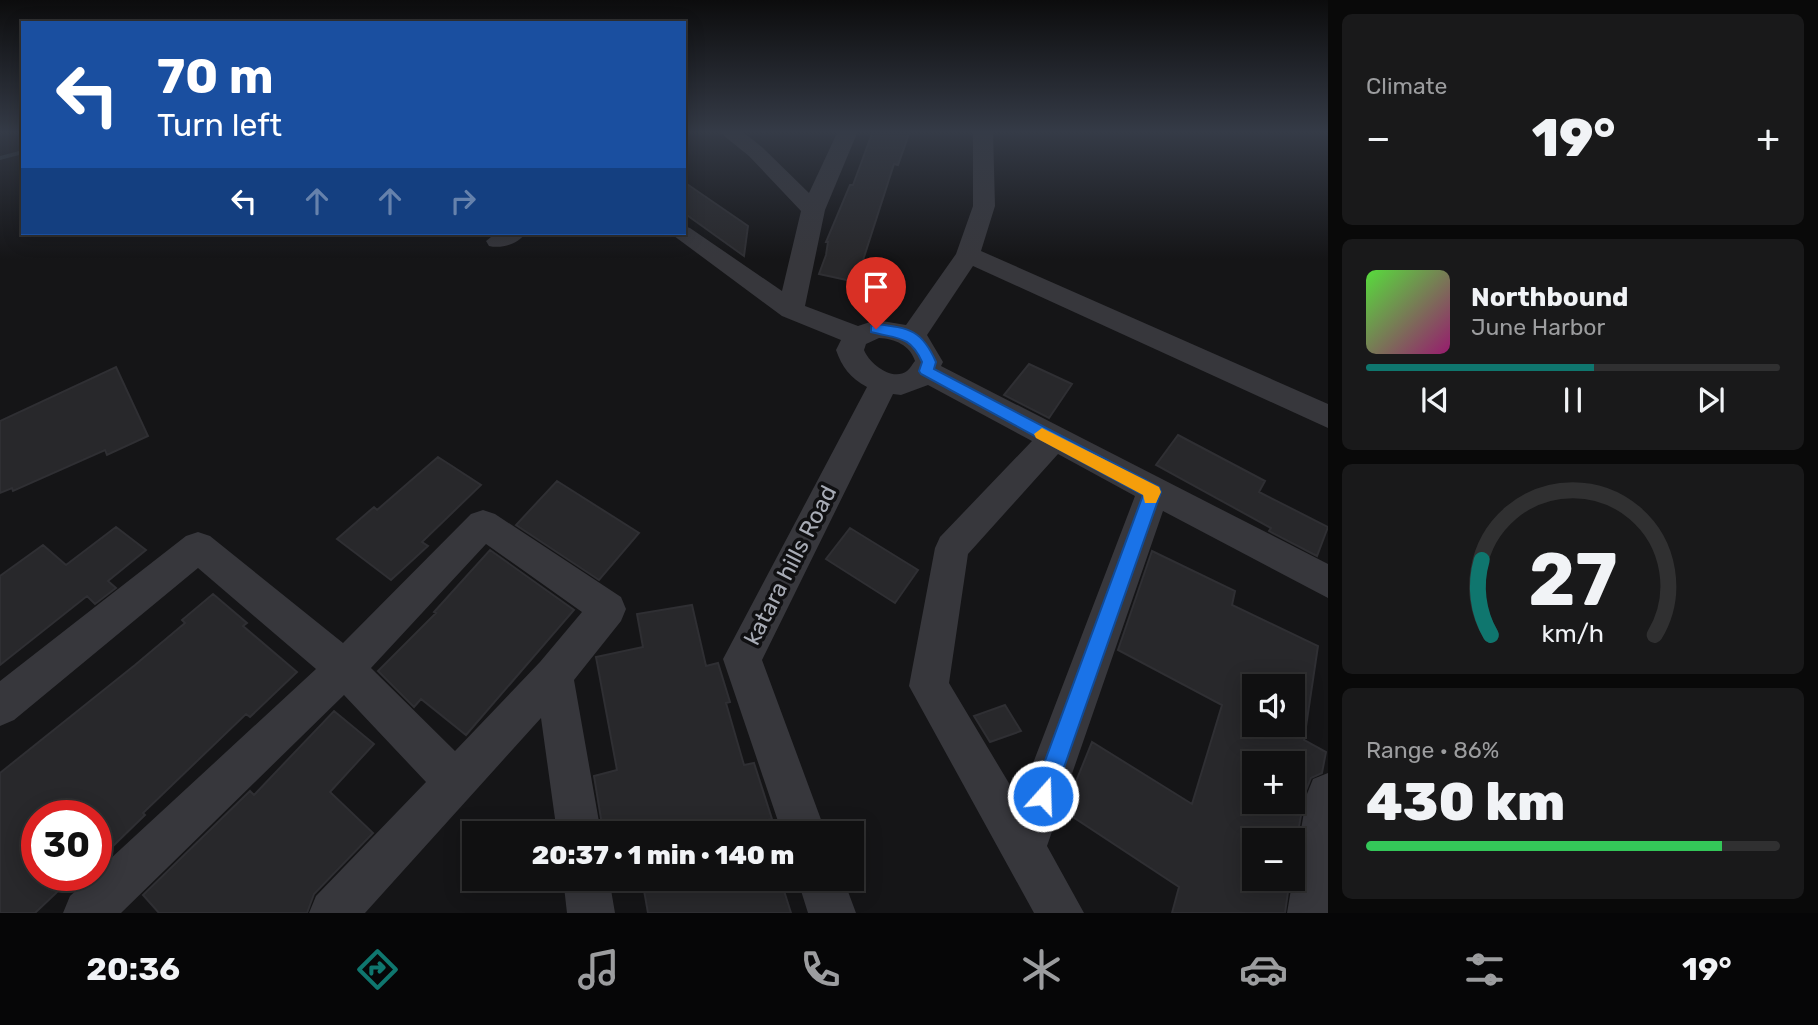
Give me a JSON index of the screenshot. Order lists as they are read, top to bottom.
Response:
{
  "streets": {
    "street": ["katara hills Road"]
  },
  "page": {
    "tile": [
      "Climate",
      ["Range · 86%", "430 km"]
    ],
    "turn": ["70 m", "Turn left"],
    "heat": ["−", "19°", "+"],
    "song": ["Northbound", "June Harbor"],
    "map_buttons": ["+", "−"],
    "limit": "30",
    "trip": "20:37 · 1 min · 140 m",
    "tabs": ["20:36", "19°"],
    "gauge": ["27", "km/h"]
  }
}
